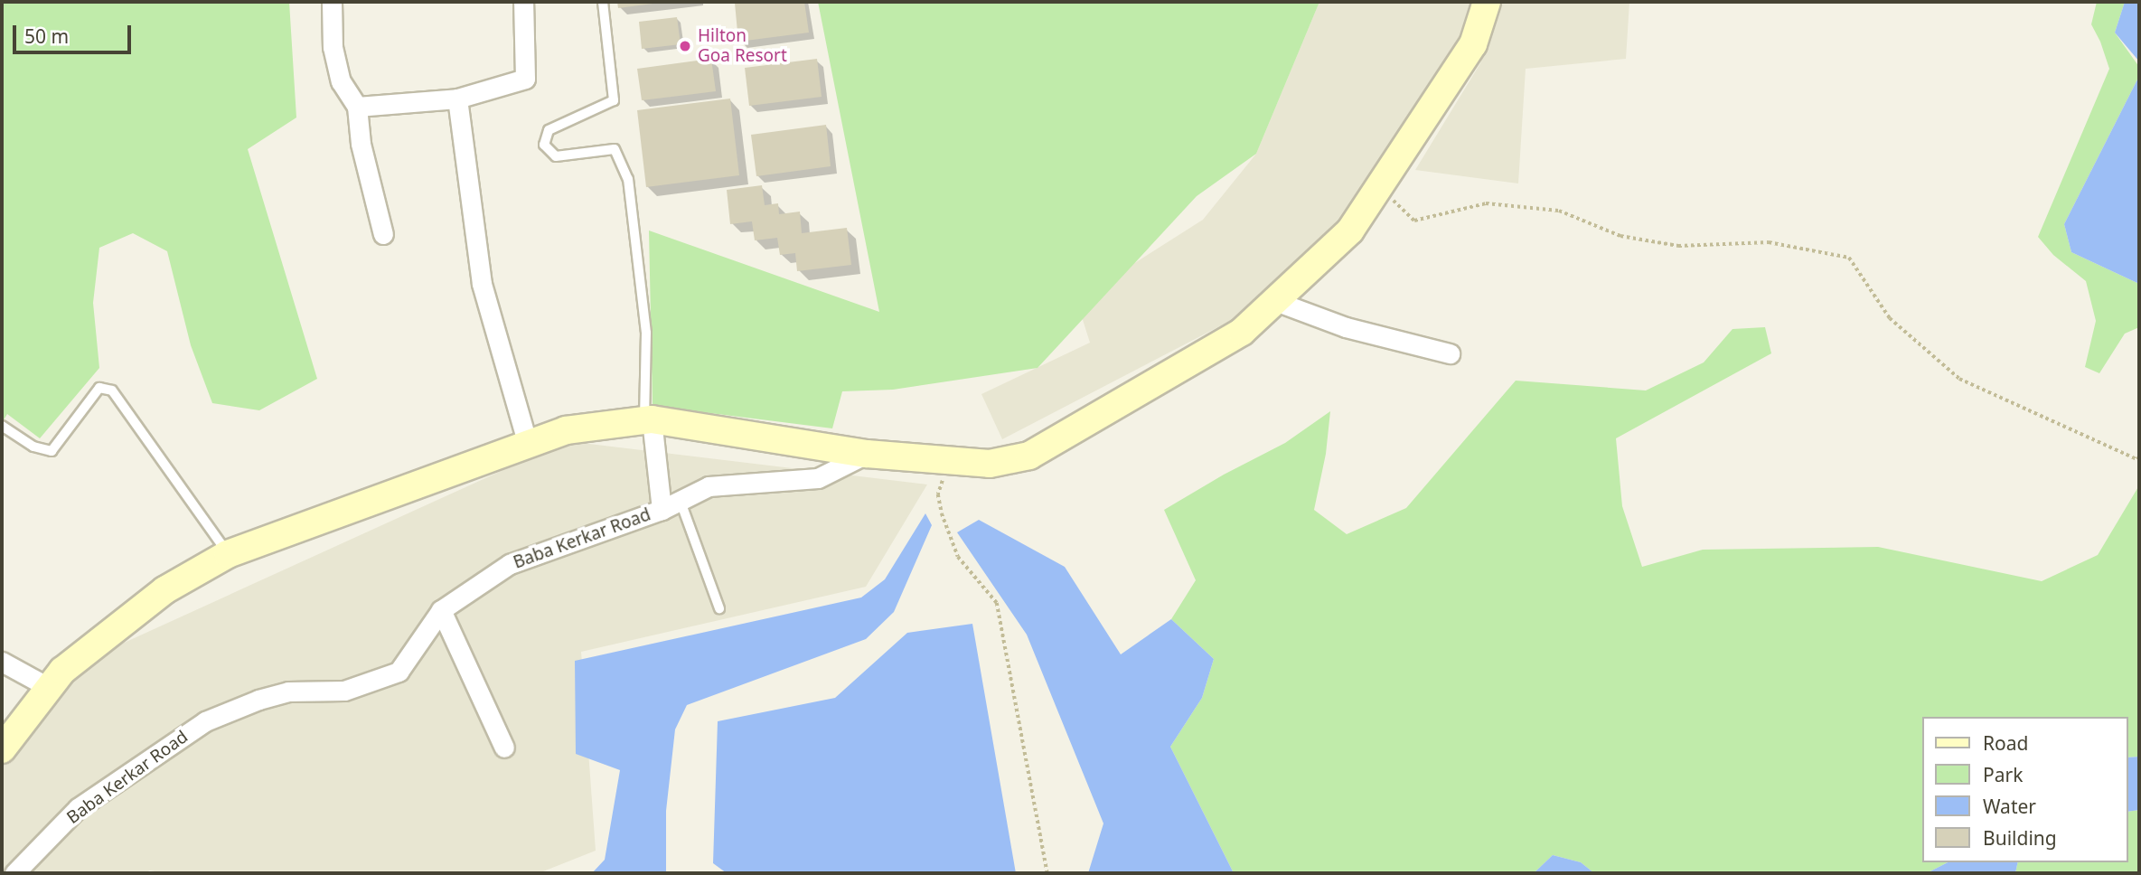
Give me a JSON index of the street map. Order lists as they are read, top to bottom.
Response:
{
  "streets": {
    "street": ["Baba Kerkar Road"]
  },
  "places": ["Hilton Goa Resort"],
  "legend": [
    "Road",
    "Park",
    "Water",
    "Building"
  ],
  "scale_bar": "50 m"
}
